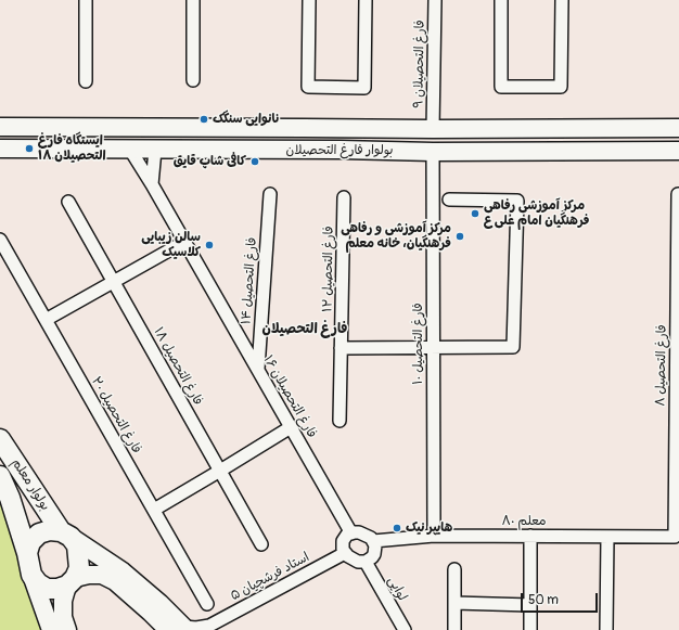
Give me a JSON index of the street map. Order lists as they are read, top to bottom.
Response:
{
  "streets": {
    "main road": ["بولوار فارغ التحصیلان", "بولوار معلم"],
    "street": [
      "فارغ التحصیلان ۹",
      "فارغ التحصیل ۱۲",
      "فارغ التحصیل ۱۴",
      "فارغ التحصیل ۱۰",
      "فارغ التحصیل ۸",
      "فارغ التحصیل ۱۸",
      "فارغ التحصیلان ۱۶",
      "فارغ التحصیل ۲۰",
      "معلم ۸۰",
      "استاد فرشچیان ۵",
      "لوایی"
    ]
  },
  "crossings": [
    ["فارغ التحصیلان ۹", "بولوار فارغ التحصیلان"],
    ["بولوار فارغ التحصیلان", "فارغ التحصیل ۱۰"],
    ["بولوار فارغ التحصیلان", "فارغ التحصیلان ۱۶"],
    ["فارغ التحصیل ۱۴", "فارغ التحصیلان ۱۶"],
    ["فارغ التحصیل ۱۰", "معلم ۸۰"],
    ["فارغ التحصیل ۸", "معلم ۸۰"],
    ["فارغ التحصیلان ۱۶", "معلم ۸۰"],
    ["فارغ التحصیلان ۱۶", "استاد فرشچیان ۵"],
    ["فارغ التحصیلان ۱۶", "لوایی"],
    ["معلم ۸۰", "استاد فرشچیان ۵"],
    ["معلم ۸۰", "لوایی"],
    ["استاد فرشچیان ۵", "لوایی"]
  ],
  "districts": ["فارغ التحصیلان"],
  "places": [
    "نانوایی سنگک",
    "ایستگاه فارغ التحصیلان ۱۸",
    "کافی شاپ قایق",
    "مرکز آموزشی رفاهی فرهنگیان امام علی ع",
    "مرکز آموزشی و رفاهی فرهنگیان، خانه معلم",
    "سالن زیبایی کلاسیک",
    "هایپر نیک"
  ],
  "scale_bar": "50 m"
}
